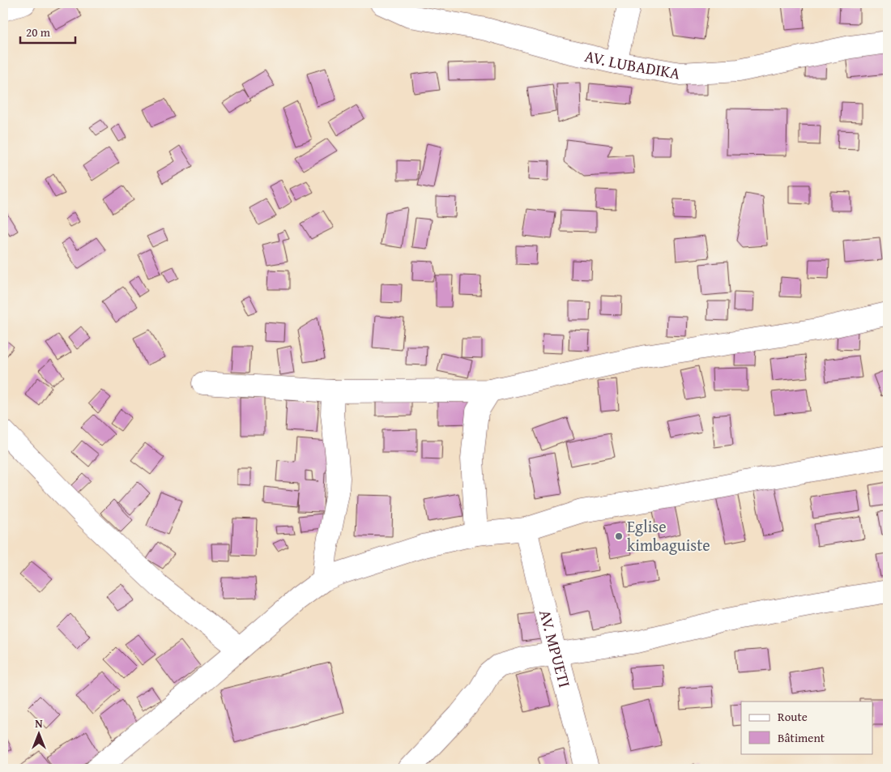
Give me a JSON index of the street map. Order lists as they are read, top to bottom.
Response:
{
  "streets": {
    "street": ["AV. LUBADIKA", "AV. MPUETI"]
  },
  "places": ["Eglise kimbaguiste"],
  "legend": ["Route", "Bâtiment"],
  "scale_bar": "20 m",
  "north": "top"
}
